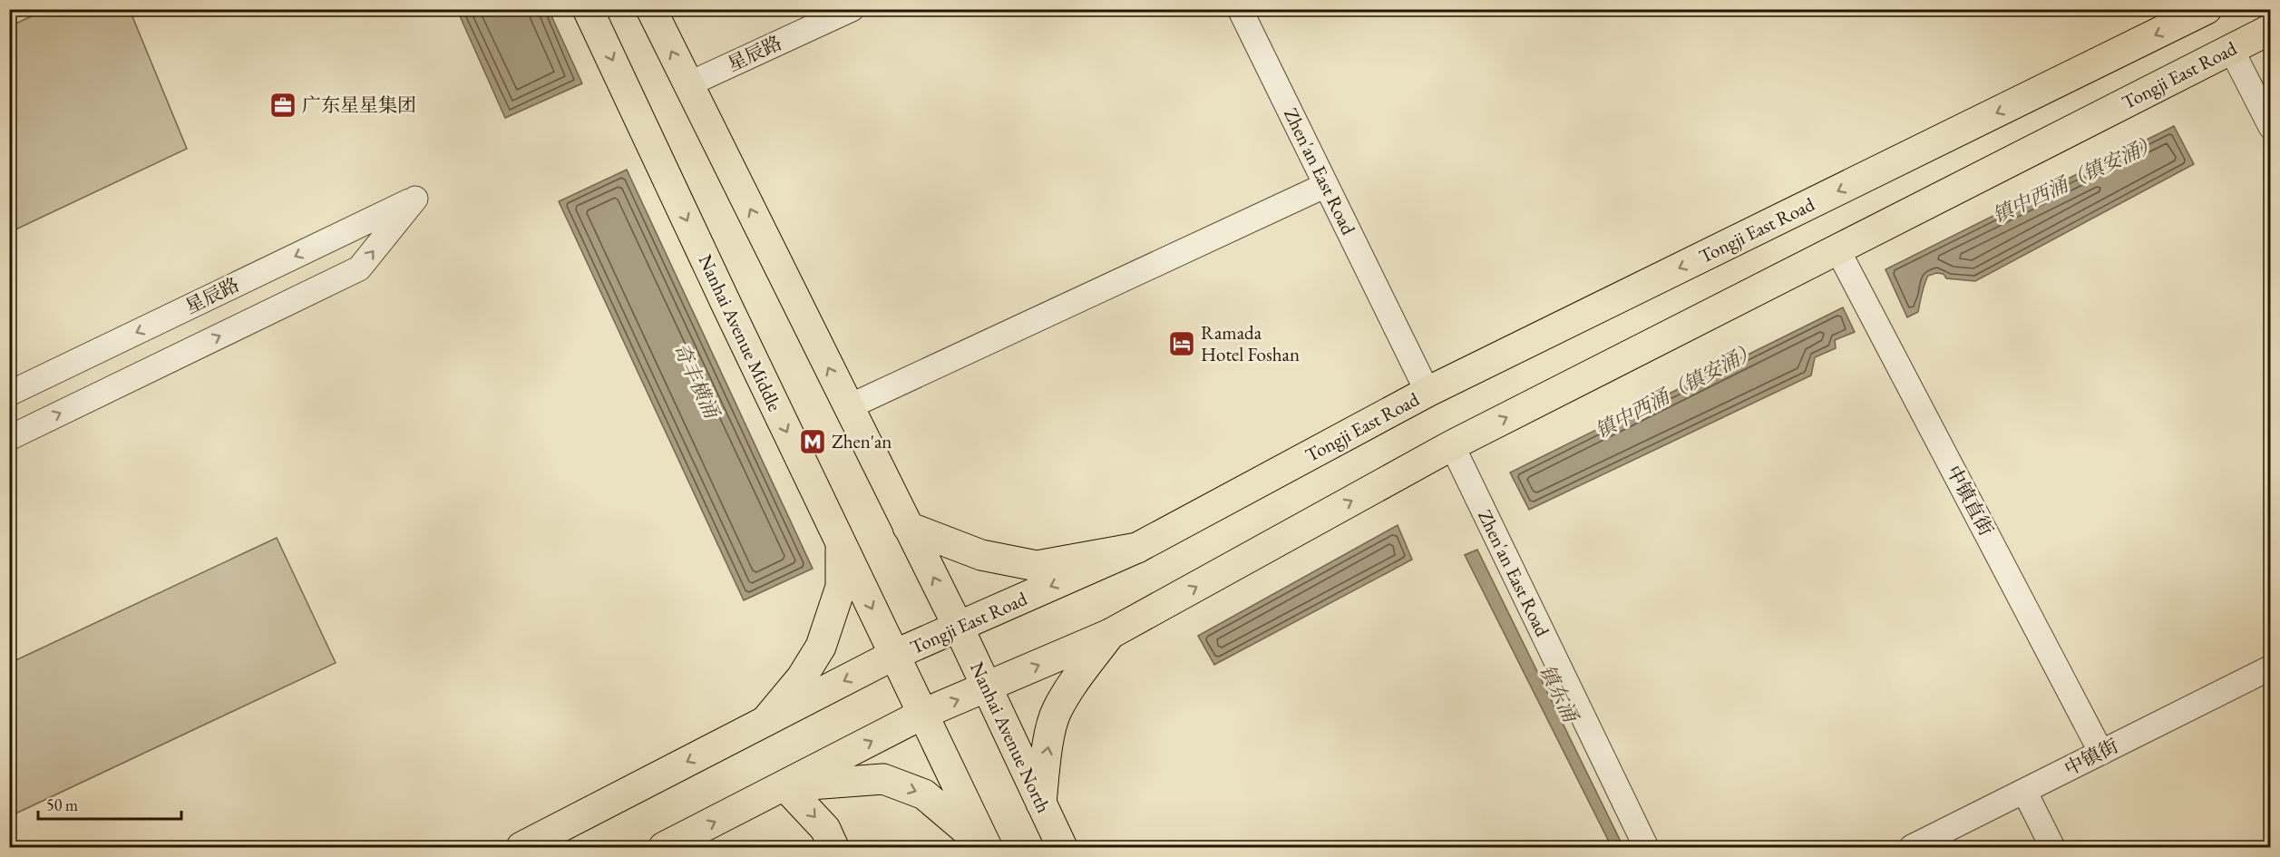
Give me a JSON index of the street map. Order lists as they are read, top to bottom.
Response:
{
  "streets": {
    "main road": ["Tongji East Road", "Nanhai Avenue Middle", "Nanhai Avenue North"],
    "street": [
      "星辰路",
      "Zhen'an East Road",
      "中镇直街",
      "中镇街"
    ]
  },
  "crossings": [
    ["Tongji East Road", "Zhen'an East Road"],
    ["Tongji East Road", "Nanhai Avenue Middle"],
    ["Tongji East Road", "中镇直街"],
    ["Tongji East Road", "Nanhai Avenue North"],
    ["中镇直街", "中镇街"]
  ],
  "water": ["镇中西涌（镇安涌）", "奇丰横涌", "镇东涌"],
  "places": {
    "office": ["广东星星集团"],
    "hotel": ["Ramada Hotel Foshan"],
    "metro station": ["Zhen'an"]
  },
  "scale_bar": "50 m"
}
